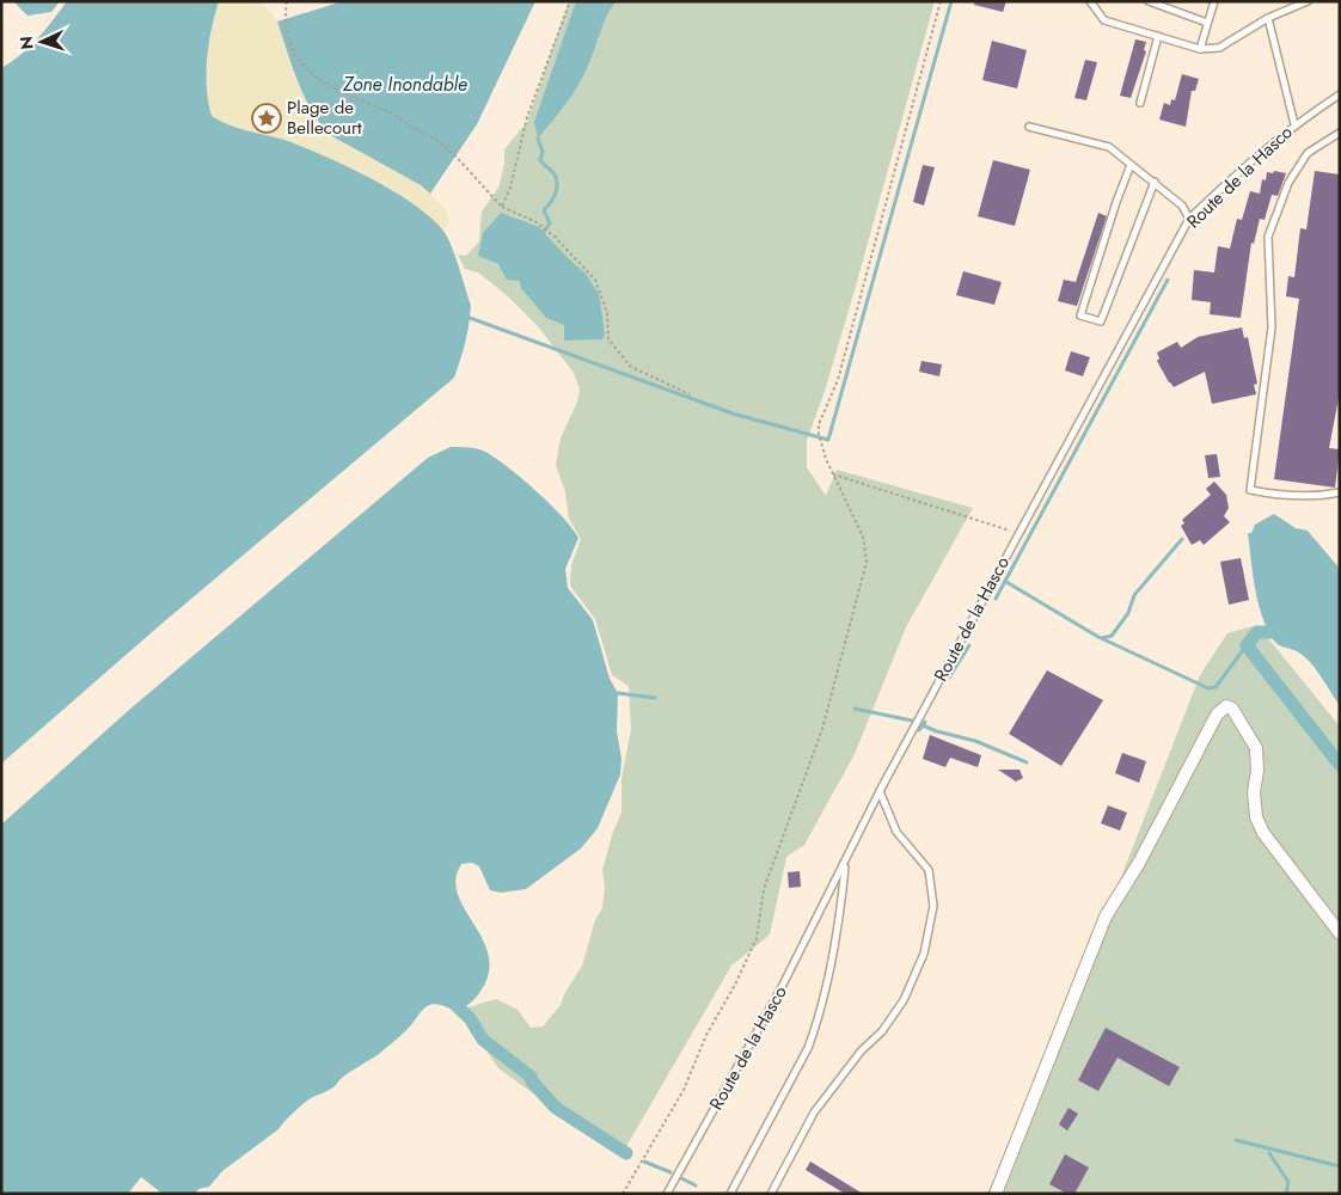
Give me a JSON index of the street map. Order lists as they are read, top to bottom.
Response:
{
  "streets": {
    "lane": ["Route de la Hasco"]
  },
  "water": ["Zone Inondable"],
  "places": {
    "place": ["Plage de Bellecourt"]
  },
  "north": "left"
}
